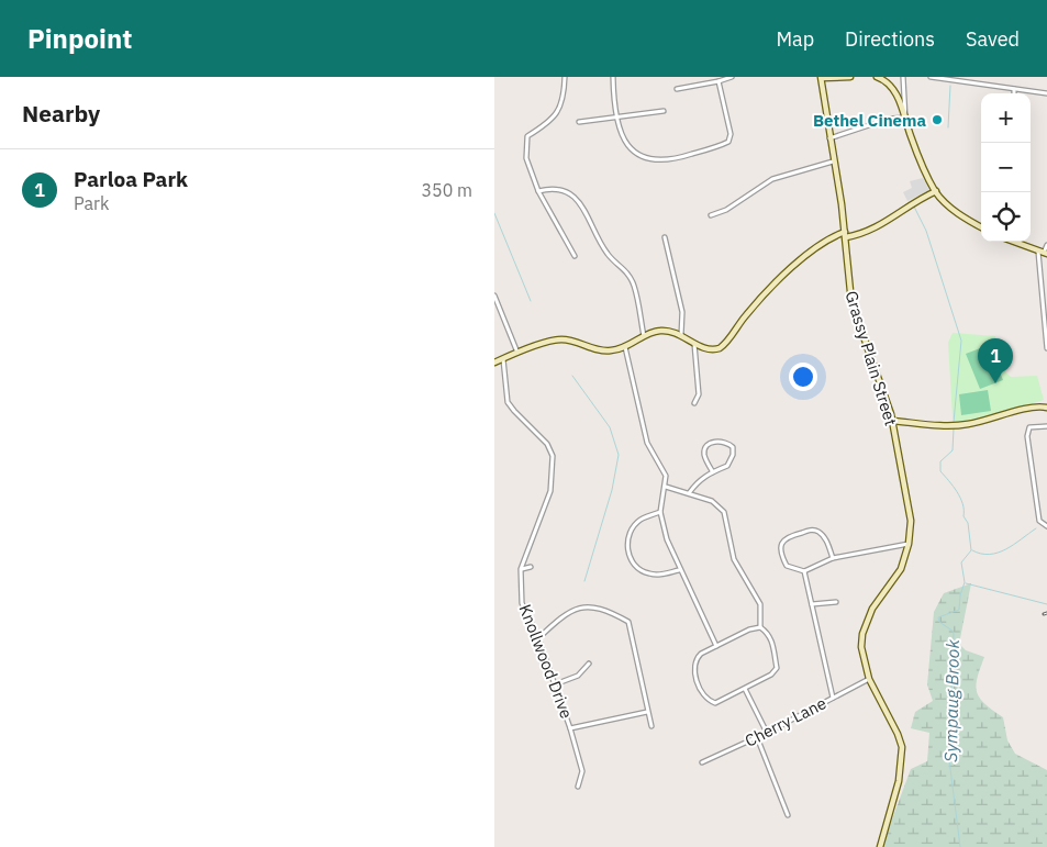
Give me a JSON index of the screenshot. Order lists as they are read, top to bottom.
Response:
{
  "streets": {
    "main road": ["Grassy Plain Street"],
    "street": ["Knollwood Drive", "Cherry Lane"]
  },
  "crossings": [
    ["Grassy Plain Street", "Cherry Lane"]
  ],
  "water": ["Sympaug Brook"],
  "places": ["Bethel Cinema"],
  "page": {
    "header": "Pinpoint",
    "nav": ["Map", "Directions", "Saved"],
    "heading": "Nearby",
    "map_buttons": ["+", "−"],
    "list": [
      {
        "mark": "1",
        "name": "Parloa Park",
        "note": "Park",
        "value": "350 m"
      }
    ],
    "pins": "1"
  }
}
